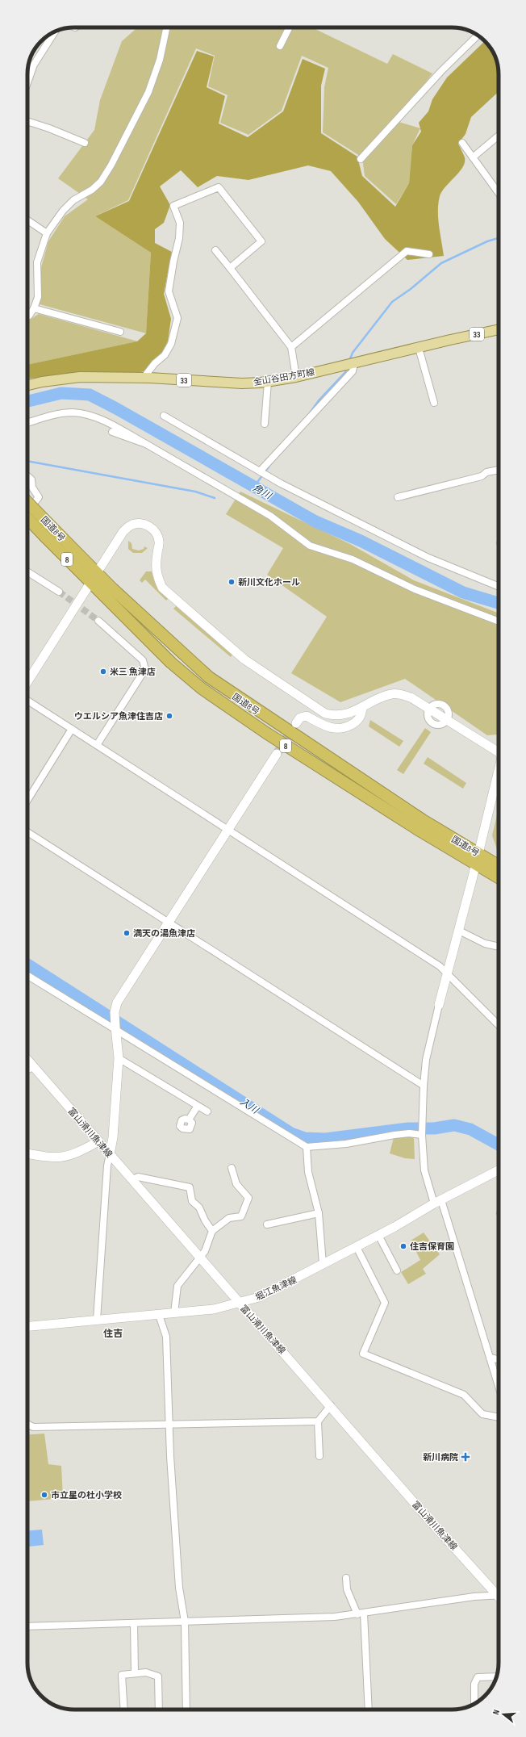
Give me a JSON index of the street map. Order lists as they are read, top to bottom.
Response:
{
  "streets": {
    "highway": ["国道8号", "8"],
    "main road": ["33", "金山谷田方町線"],
    "street": ["富山滑川魚津線", "堀江魚津線"]
  },
  "crossings": [
    ["富山滑川魚津線", "堀江魚津線"]
  ],
  "districts": ["住吉"],
  "water": ["角川", "入川"],
  "places": {
    "other": [
      "新川文化ホール",
      "米三 魚津店",
      "ウエルシア魚津住吉店",
      "満天の湯魚津店",
      "住吉保育園",
      "市立星の杜小学校"
    ],
    "health": ["新川病院"]
  },
  "north": "left"
}
